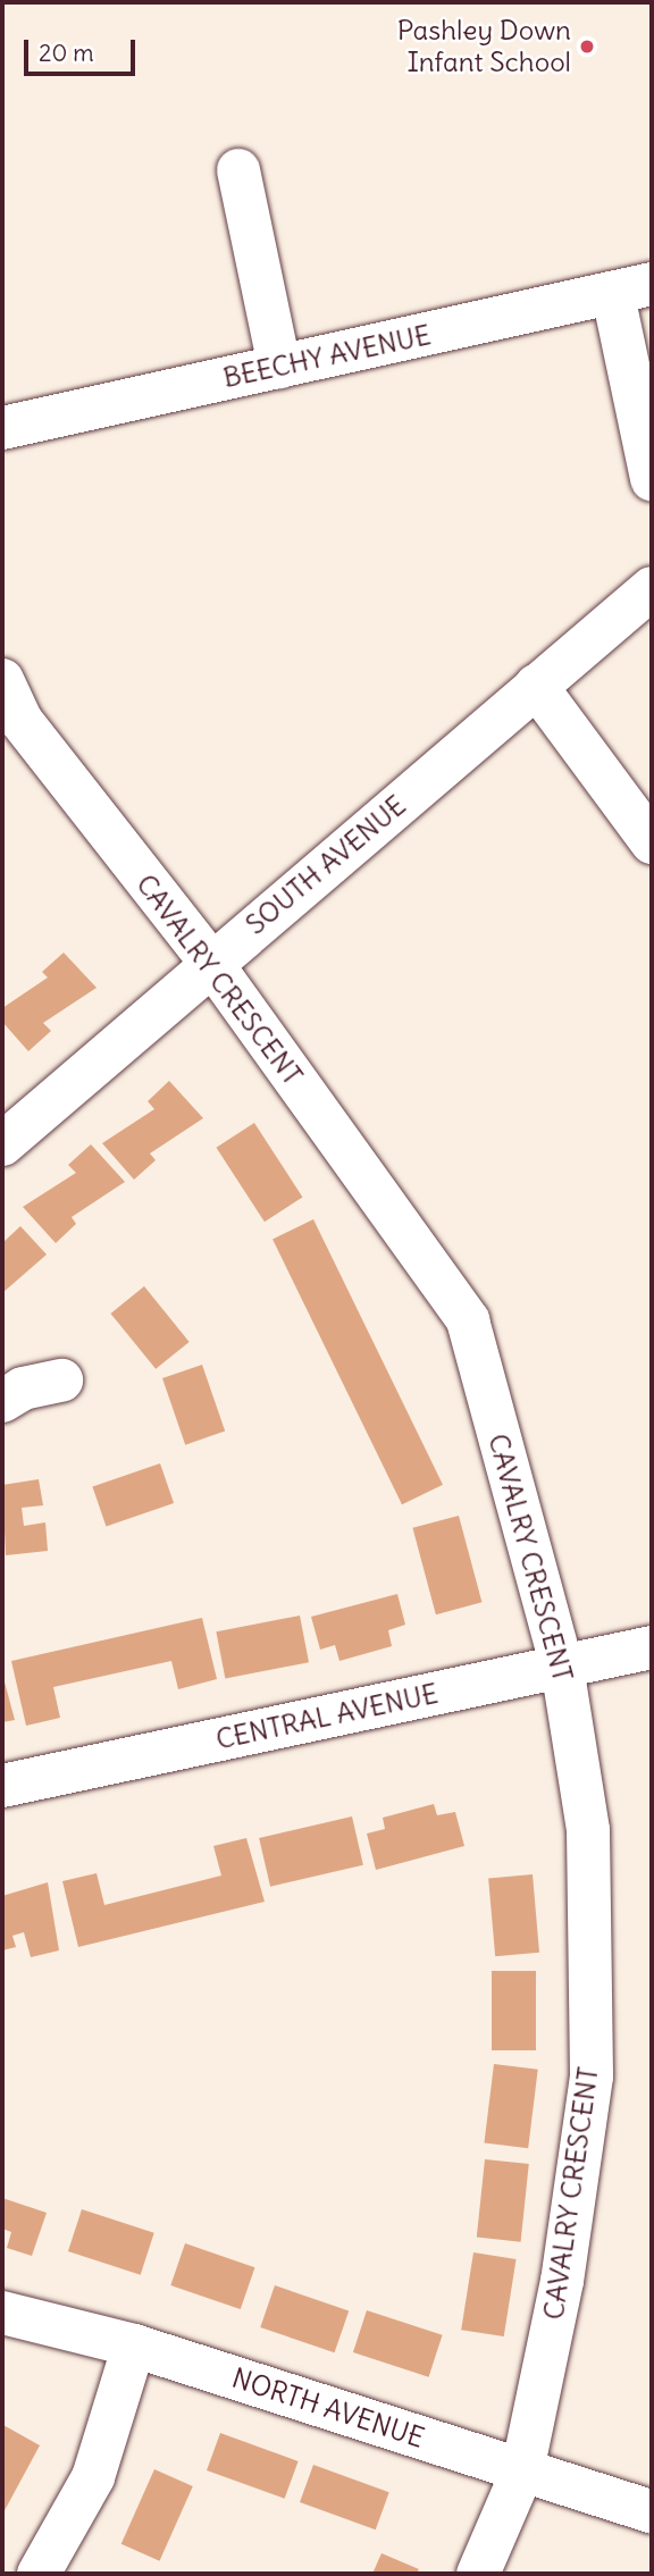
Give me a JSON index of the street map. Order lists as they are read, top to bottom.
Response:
{
  "streets": {
    "street": [
      "BEECHY AVENUE",
      "SOUTH AVENUE",
      "CAVALRY CRESCENT",
      "CENTRAL AVENUE",
      "NORTH AVENUE"
    ]
  },
  "crossings": [
    ["SOUTH AVENUE", "CAVALRY CRESCENT"],
    ["CAVALRY CRESCENT", "CENTRAL AVENUE"],
    ["CAVALRY CRESCENT", "NORTH AVENUE"]
  ],
  "places": ["Pashley Down Infant School"],
  "scale_bar": "20 m"
}
